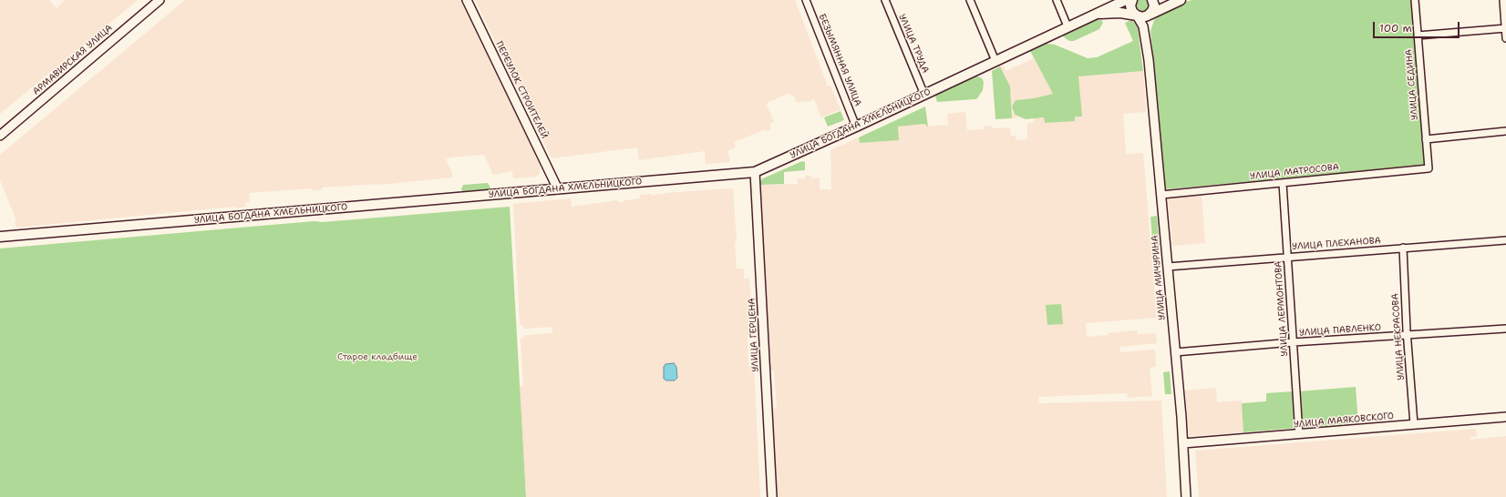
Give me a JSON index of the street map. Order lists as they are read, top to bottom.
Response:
{
  "streets": {
    "main road": ["УЛИЦА БОГДАНА ХМЕЛЬНИЦКОГО"],
    "street": [
      "УЛИЦА ТРУДА",
      "АРМАВИРСКАЯ УЛИЦА",
      "БЕЗЫМЯННАЯ УЛИЦА",
      "УЛИЦА СЕДИНА",
      "ПЕРЕУЛОК СТРОИТЕЛЕЙ",
      "УЛИЦА МАТРОСОВА",
      "УЛИЦА ПЛЕХАНОВА",
      "УЛИЦА МИЧУРИНА",
      "УЛИЦА ЛЕРМОНТОВА",
      "УЛИЦА ПАВЛЕНКО",
      "УЛИЦА ГЕРЦЕНА",
      "УЛИЦА НЕКРАСОВА",
      "УЛИЦА МАЯКОВСКОГО"
    ]
  },
  "crossings": [
    ["УЛИЦА ТРУДА", "УЛИЦА БОГДАНА ХМЕЛЬНИЦКОГО"],
    ["БЕЗЫМЯННАЯ УЛИЦА", "УЛИЦА БОГДАНА ХМЕЛЬНИЦКОГО"],
    ["УЛИЦА СЕДИНА", "УЛИЦА МАТРОСОВА"],
    ["ПЕРЕУЛОК СТРОИТЕЛЕЙ", "УЛИЦА БОГДАНА ХМЕЛЬНИЦКОГО"],
    ["УЛИЦА БОГДАНА ХМЕЛЬНИЦКОГО", "УЛИЦА МИЧУРИНА"],
    ["УЛИЦА БОГДАНА ХМЕЛЬНИЦКОГО", "УЛИЦА ГЕРЦЕНА"],
    ["УЛИЦА МАТРОСОВА", "УЛИЦА МИЧУРИНА"],
    ["УЛИЦА МАТРОСОВА", "УЛИЦА ЛЕРМОНТОВА"],
    ["УЛИЦА ПЛЕХАНОВА", "УЛИЦА МИЧУРИНА"],
    ["УЛИЦА ПЛЕХАНОВА", "УЛИЦА ЛЕРМОНТОВА"],
    ["УЛИЦА ПЛЕХАНОВА", "УЛИЦА НЕКРАСОВА"],
    ["УЛИЦА МИЧУРИНА", "УЛИЦА ПАВЛЕНКО"],
    ["УЛИЦА МИЧУРИНА", "УЛИЦА МАЯКОВСКОГО"],
    ["УЛИЦА ЛЕРМОНТОВА", "УЛИЦА ПАВЛЕНКО"],
    ["УЛИЦА ЛЕРМОНТОВА", "УЛИЦА МАЯКОВСКОГО"],
    ["УЛИЦА ПАВЛЕНКО", "УЛИЦА НЕКРАСОВА"],
    ["УЛИЦА НЕКРАСОВА", "УЛИЦА МАЯКОВСКОГО"]
  ],
  "parks": ["Старое кладбище"],
  "scale_bar": "100 m"
}
